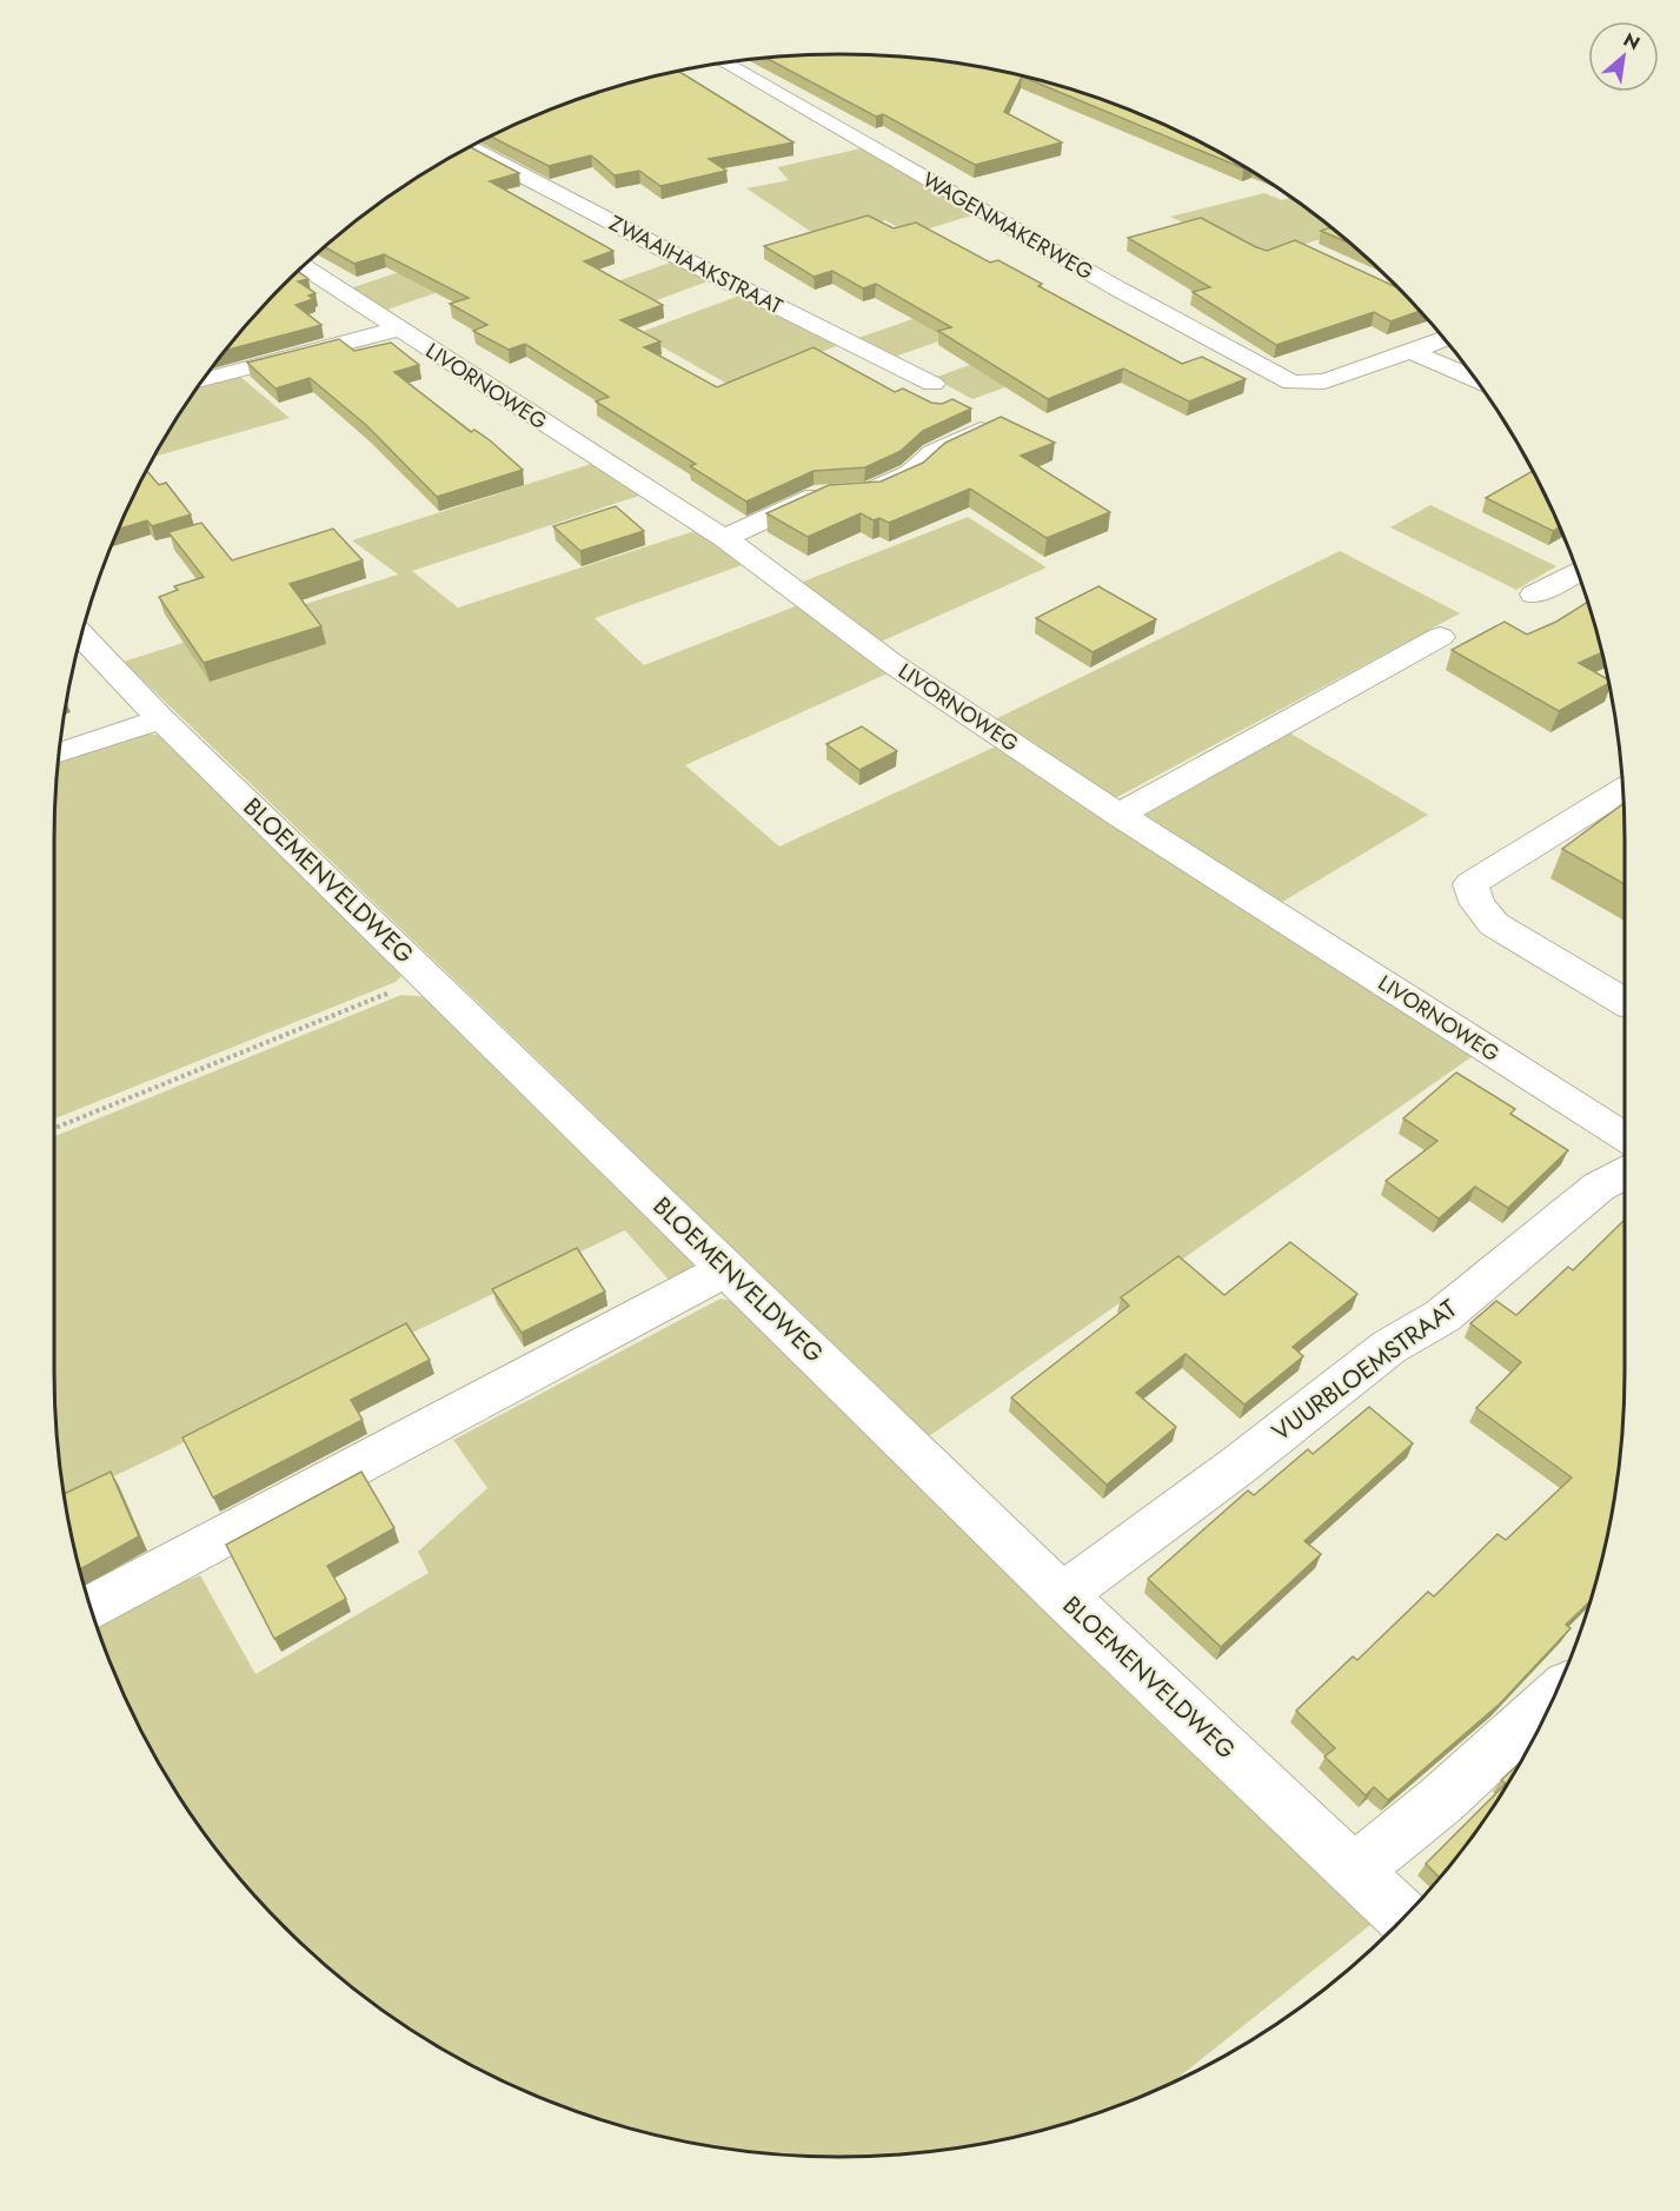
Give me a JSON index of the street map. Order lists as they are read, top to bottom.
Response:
{
  "streets": {
    "street": [
      "WAGENMAKERWEG",
      "ZWAAIHAAKSTRAAT",
      "LIVORNOWEG",
      "BLOEMENVELDWEG",
      "VUURBLOEMSTRAAT"
    ]
  },
  "crossings": [
    ["BLOEMENVELDWEG", "VUURBLOEMSTRAAT"]
  ],
  "north": "top right"
}
